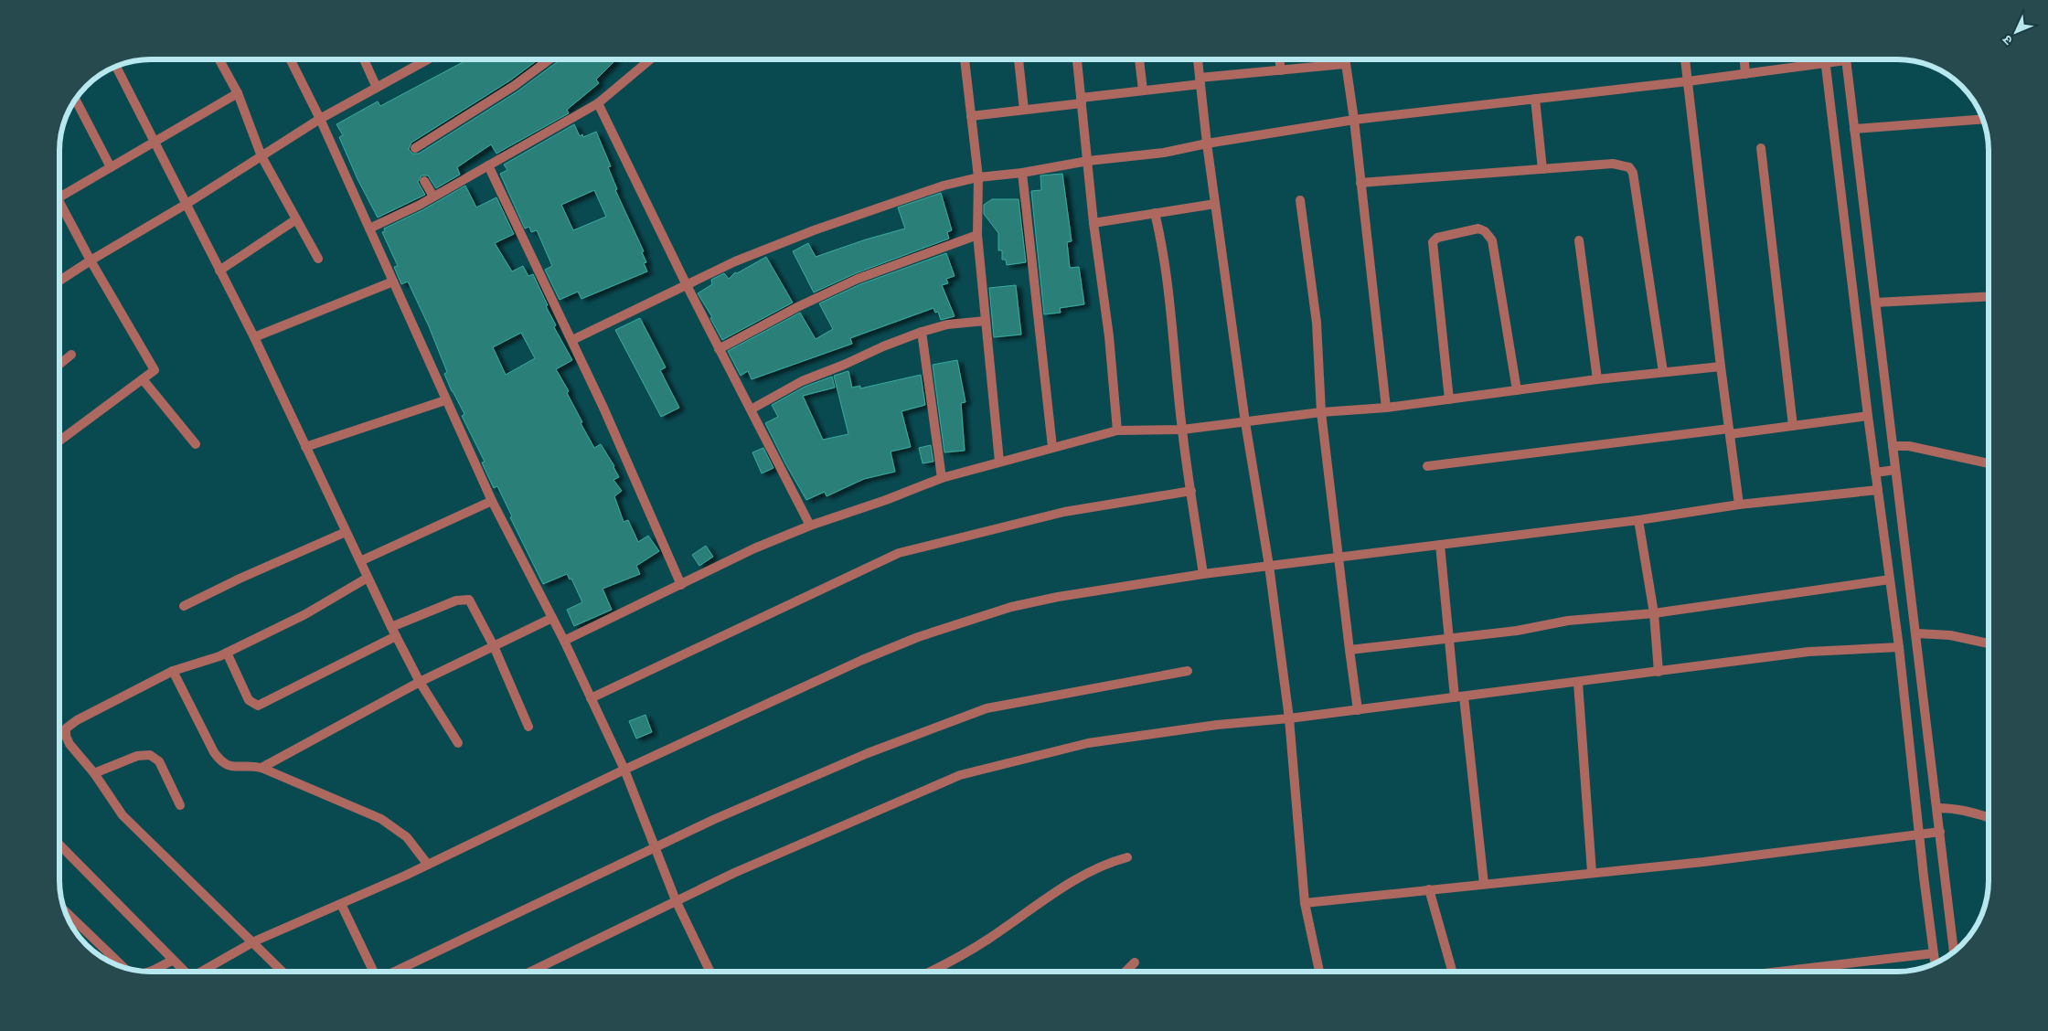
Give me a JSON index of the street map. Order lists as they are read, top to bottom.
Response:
{
  "north": "bottom left"
}
